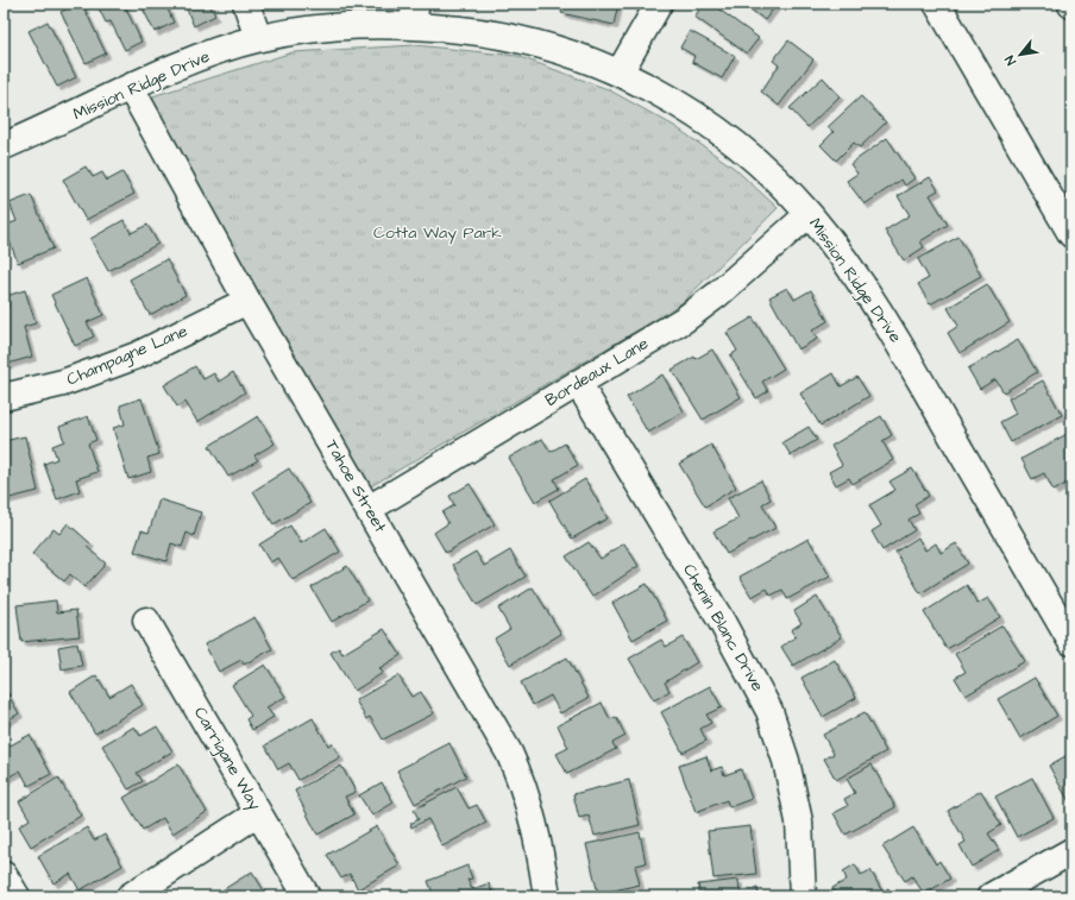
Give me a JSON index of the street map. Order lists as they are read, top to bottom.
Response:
{
  "streets": {
    "main road": [
      "Mission Ridge Drive",
      "Champagne Lane",
      "Bordeaux Lane",
      "Tahoe Street",
      "Chenin Blanc Drive",
      "Carrigane Way"
    ]
  },
  "crossings": [
    ["Mission Ridge Drive", "Bordeaux Lane"],
    ["Mission Ridge Drive", "Tahoe Street"],
    ["Champagne Lane", "Tahoe Street"],
    ["Bordeaux Lane", "Tahoe Street"],
    ["Bordeaux Lane", "Chenin Blanc Drive"]
  ],
  "parks": ["Cotta Way Park"],
  "north": "bottom left"
}
